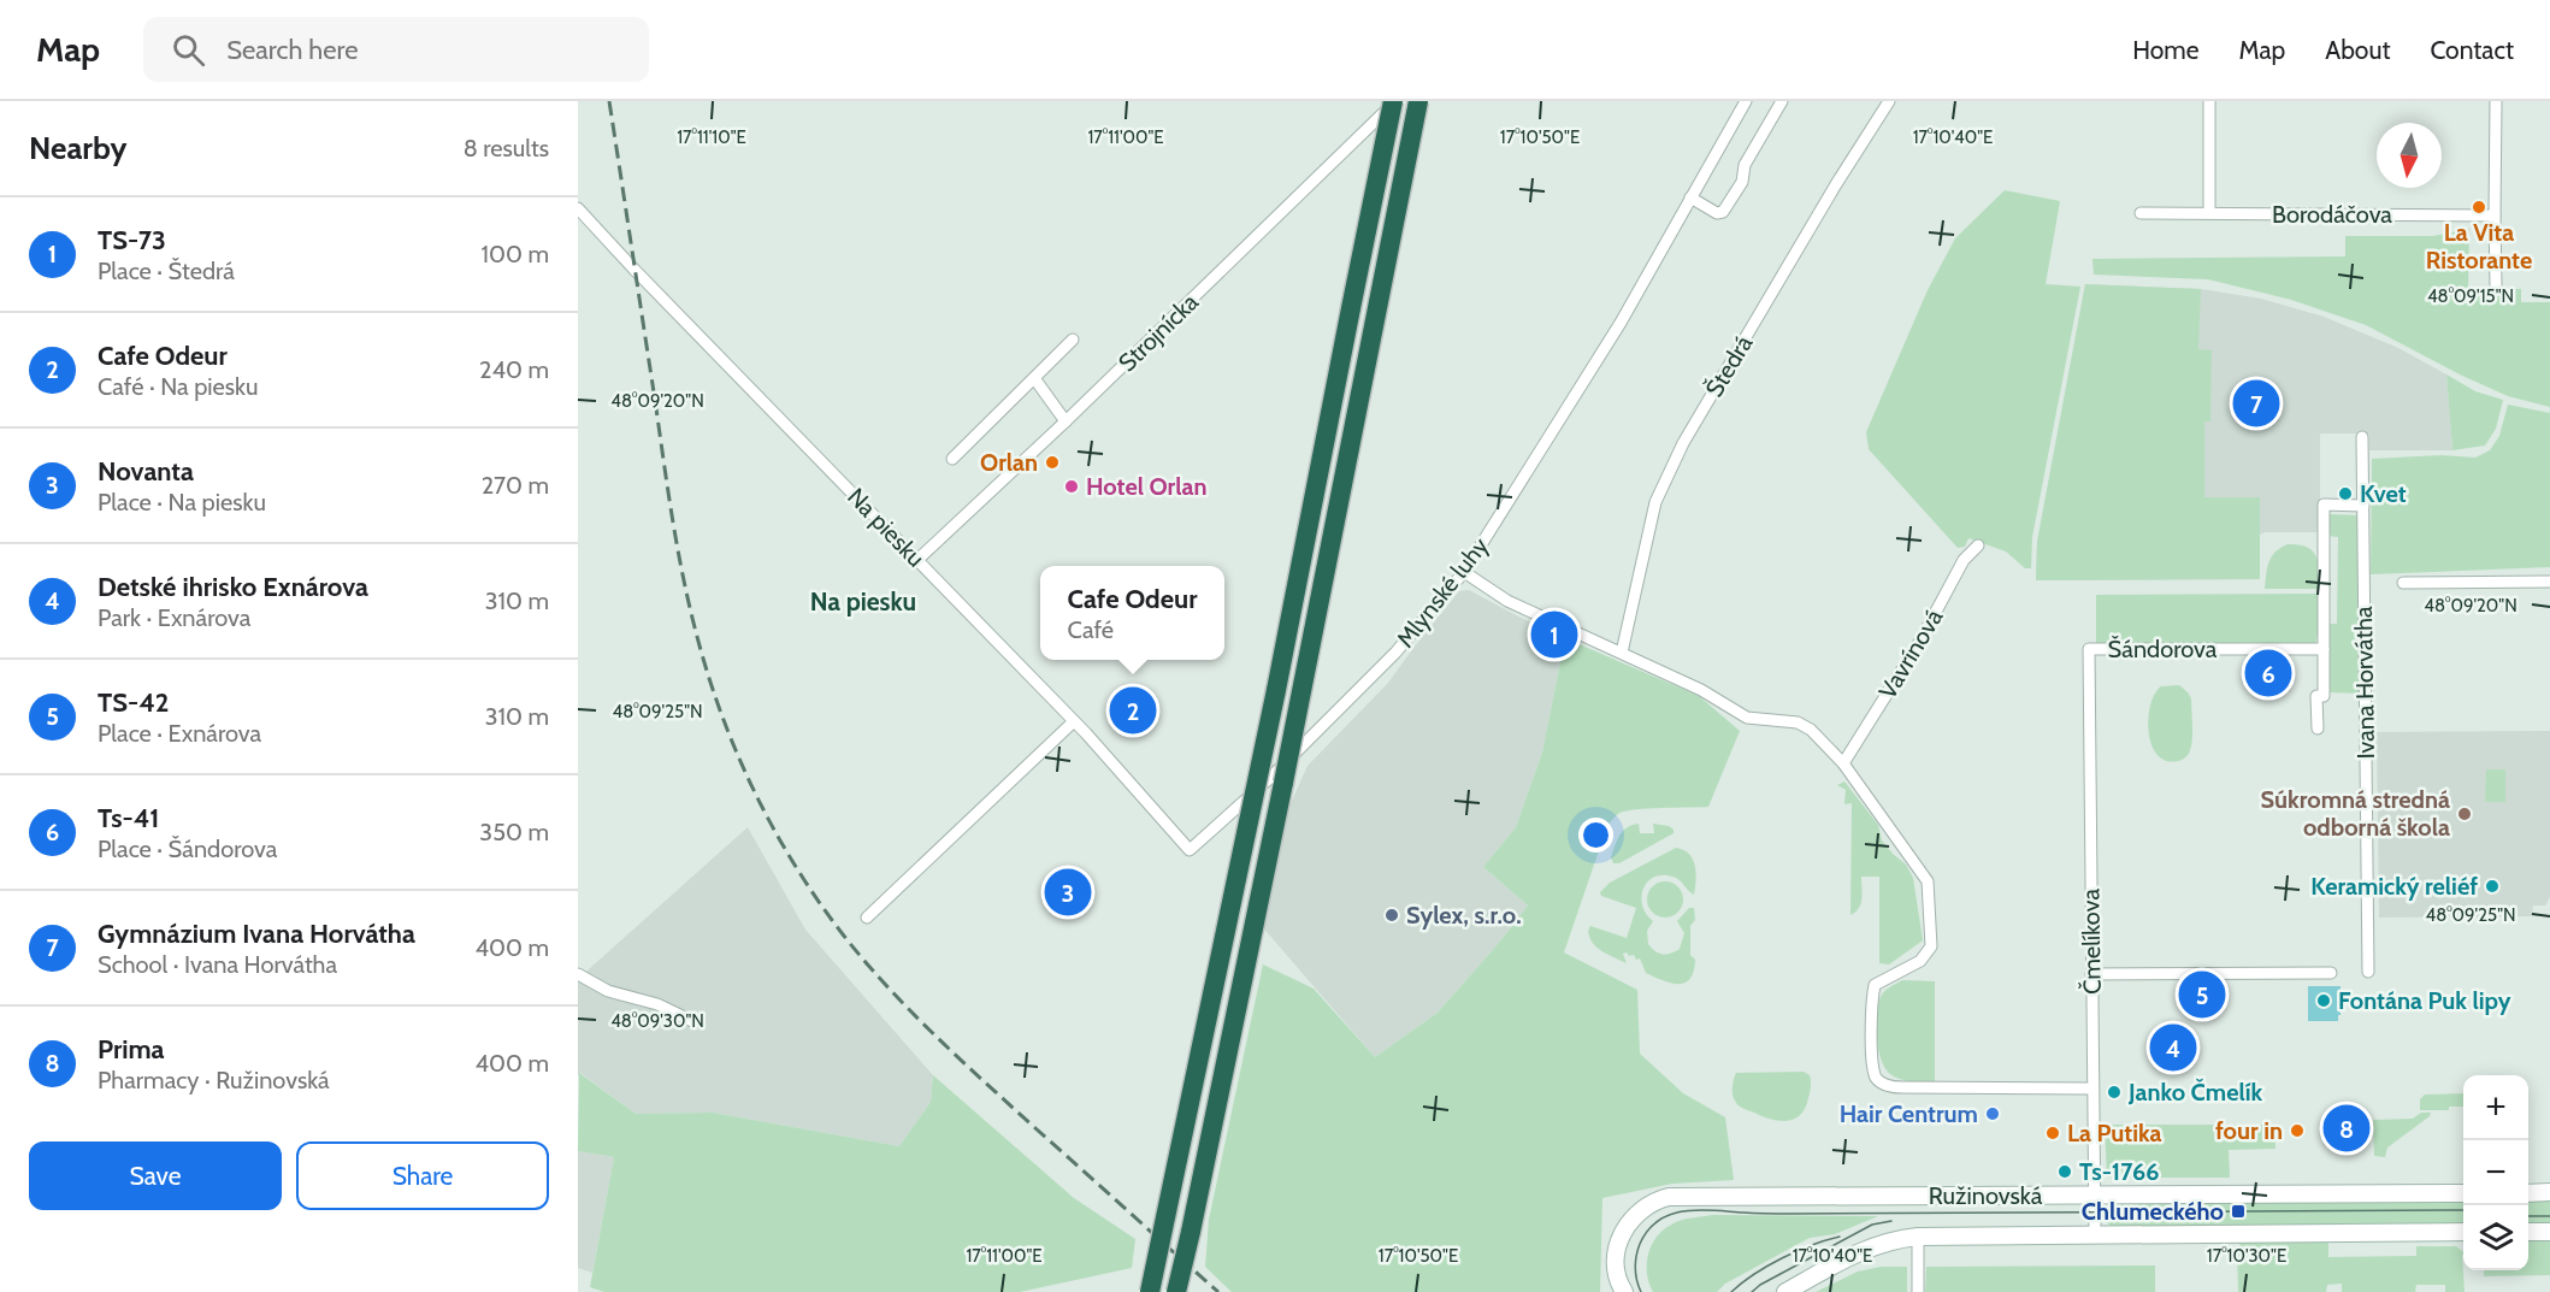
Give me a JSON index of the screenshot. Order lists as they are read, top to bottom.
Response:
{
  "streets": {
    "street": [
      "Borodáčova",
      "Strojnícka",
      "Štedrá",
      "Na piesku",
      "Mlynské luhy",
      "Šándorova",
      "Vavrínová",
      "Ivana Horvátha",
      "Čmelíkova",
      "Ružinovská"
    ]
  },
  "crossings": [
    ["Strojnícka", "Na piesku"],
    ["Na piesku", "Mlynské luhy"],
    ["Šándorova", "Čmelíkova"],
    ["Čmelíkova", "Ružinovská"]
  ],
  "districts": ["Na piesku"],
  "places": {
    "other": [
      "La Vita Ristorante",
      "Orlan",
      "Hotel Orlan",
      "Kvet",
      "Súkromná stredná odborná škola",
      "Keramický reliéf",
      "Sylex, s.r.o.",
      "Fontána Puk lipy",
      "Janko Čmelík",
      "Hair Centrum",
      "four in",
      "La Putika",
      "Ts-1766"
    ],
    "transit": ["Chlumeckého"]
  },
  "north": "bottom",
  "page": {
    "header": "Map",
    "search": "Search here",
    "nav": [
      "Home",
      "Map",
      "About",
      "Contact"
    ],
    "heading": ["Nearby", "8 results"],
    "list": [
      {
        "mark": "1",
        "name": "TS-73",
        "note": "Place · Štedrá",
        "value": "100 m"
      },
      {
        "mark": "2",
        "name": "Cafe Odeur",
        "note": "Café · Na piesku",
        "value": "240 m"
      },
      {
        "mark": "3",
        "name": "Novanta",
        "note": "Place · Na piesku",
        "value": "270 m"
      },
      {
        "mark": "4",
        "name": "Detské ihrisko Exnárova",
        "note": "Park · Exnárova",
        "value": "310 m"
      },
      {
        "mark": "5",
        "name": "TS-42",
        "note": "Place · Exnárova",
        "value": "310 m"
      },
      {
        "mark": "6",
        "name": "Ts-41",
        "note": "Place · Šándorova",
        "value": "350 m"
      },
      {
        "mark": "7",
        "name": "Gymnázium Ivana Horvátha",
        "note": "School · Ivana Horvátha",
        "value": "400 m"
      },
      {
        "mark": "8",
        "name": "Prima",
        "note": "Pharmacy · Ružinovská",
        "value": "400 m"
      }
    ],
    "pins": [
      "7",
      "1",
      "6",
      "2",
      "3",
      "5",
      "4",
      "8"
    ],
    "popup": ["Cafe Odeur", "Café"],
    "map_buttons": ["+", "−"],
    "buttons": ["Save", "Share"]
  },
  "coordinates": [
    "17°11'10\"E",
    "17°11'00\"E",
    "17°10'50\"E",
    "17°10'40\"E",
    "48°09'15\"N",
    "48°09'20\"N",
    "48°09'25\"N",
    "48°09'30\"N",
    "17°10'30\"E"
  ]
}
